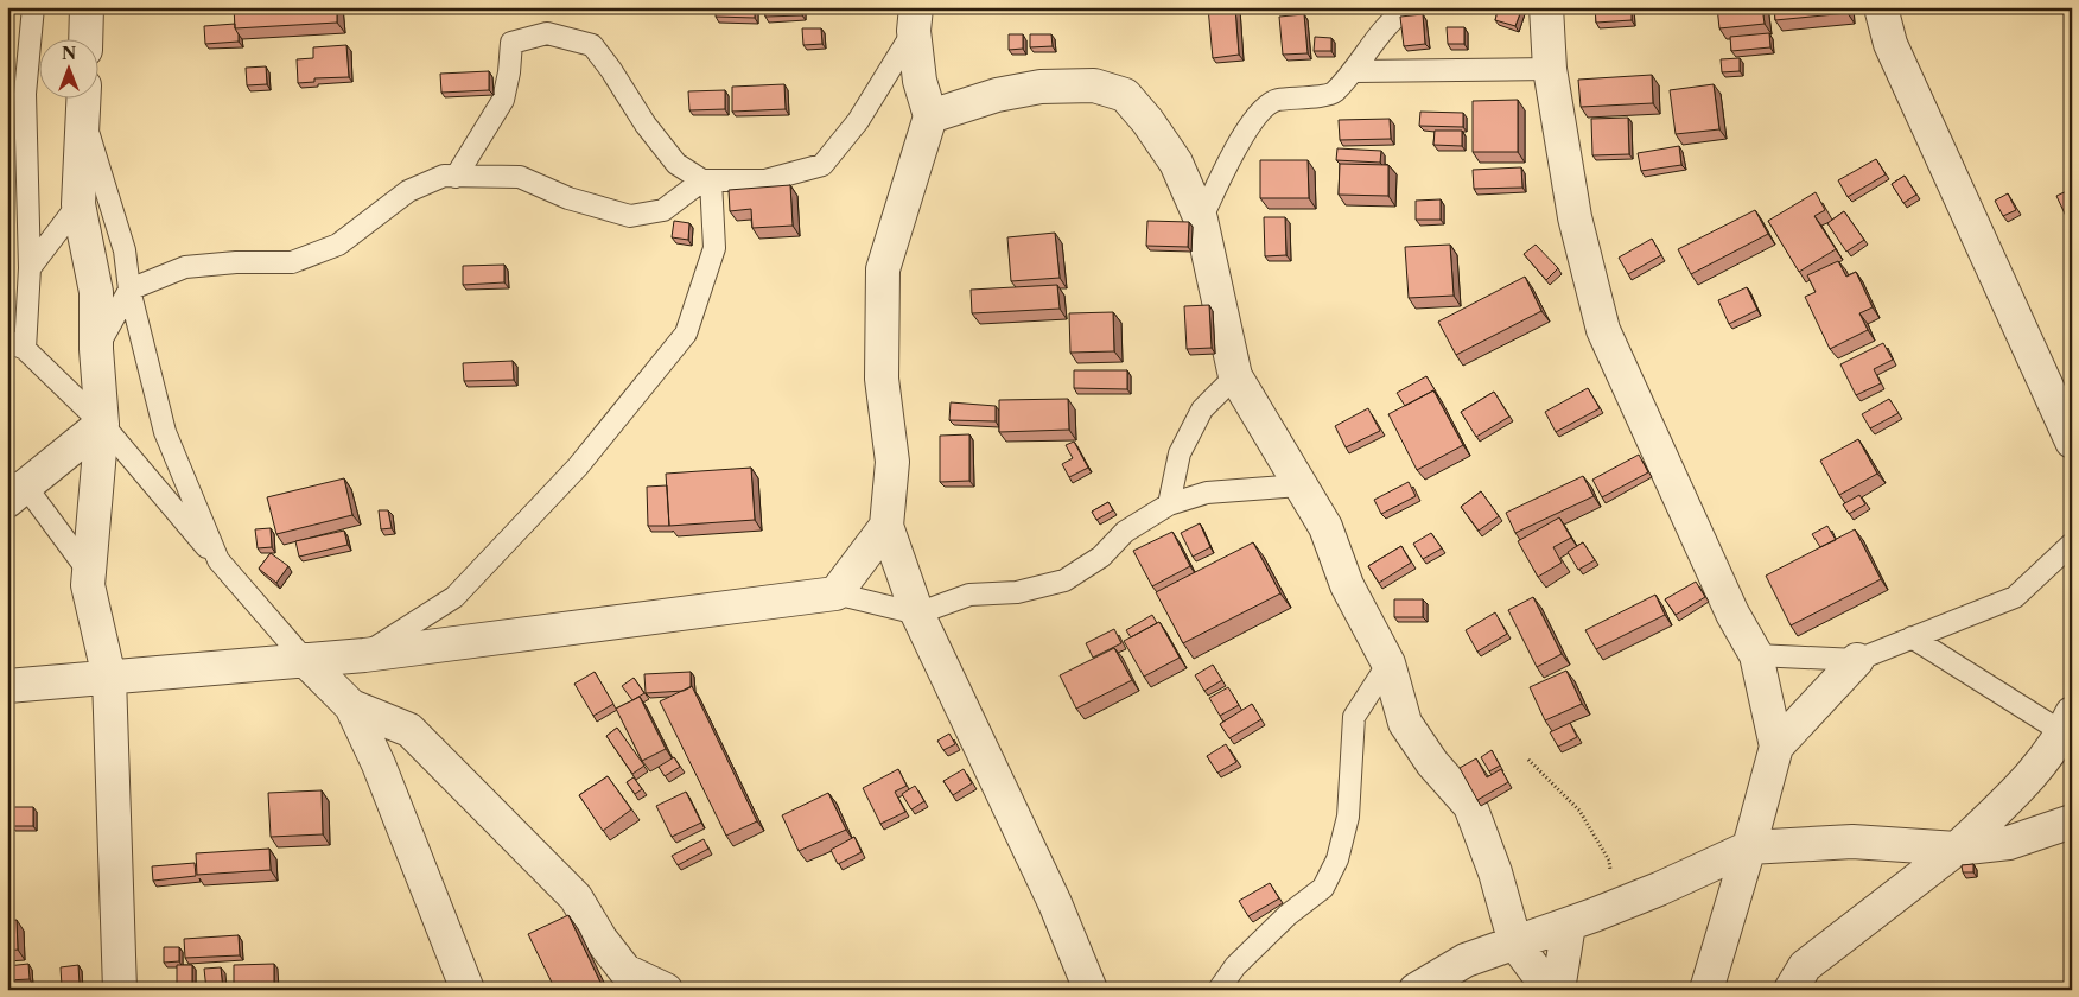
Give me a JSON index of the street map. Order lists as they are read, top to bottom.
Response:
{
  "north": "top"
}
